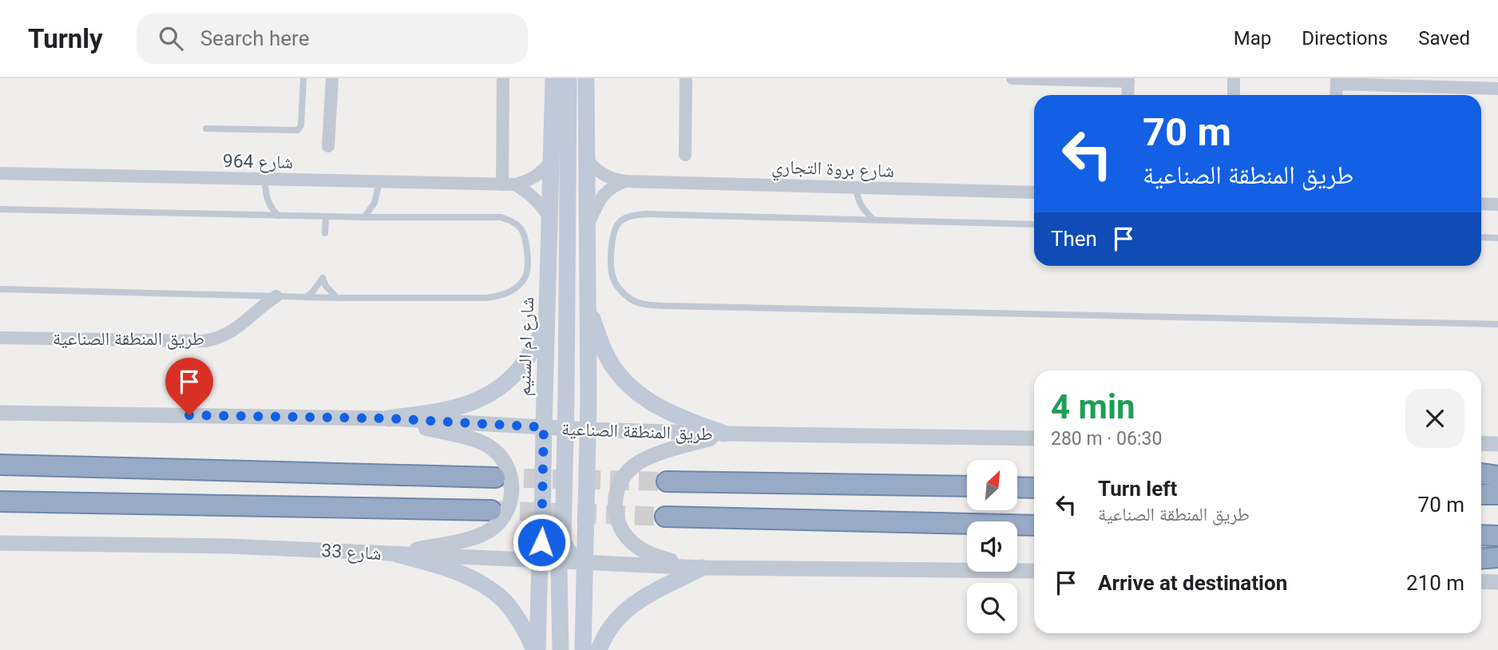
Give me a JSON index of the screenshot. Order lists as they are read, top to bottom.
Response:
{
  "streets": {
    "main road": ["شارع ام السنيم"],
    "street": [
      "شارع 964",
      "شارع بروة التجاري",
      "طريق المنطقة الصناعية",
      "شارع 33"
    ]
  },
  "crossings": [
    ["شارع 964", "شارع ام السنيم"],
    ["طريق المنطقة الصناعية", "شارع ام السنيم"],
    ["شارع ام السنيم", "شارع 33"]
  ],
  "north": "top right",
  "page": {
    "header": "Turnly",
    "search": "Search here",
    "nav": ["Map", "Directions", "Saved"],
    "turn": ["70 m", "طريق المنطقة الصناعية"],
    "then": "Then",
    "heading": ["4 min", "280 m · 06:30"],
    "list": [
      {
        "name": "Turn left",
        "note": "طريق المنطقة الصناعية",
        "value": "70 m"
      },
      {
        "name": "Arrive at destination",
        "value": "210 m"
      }
    ]
  }
}
